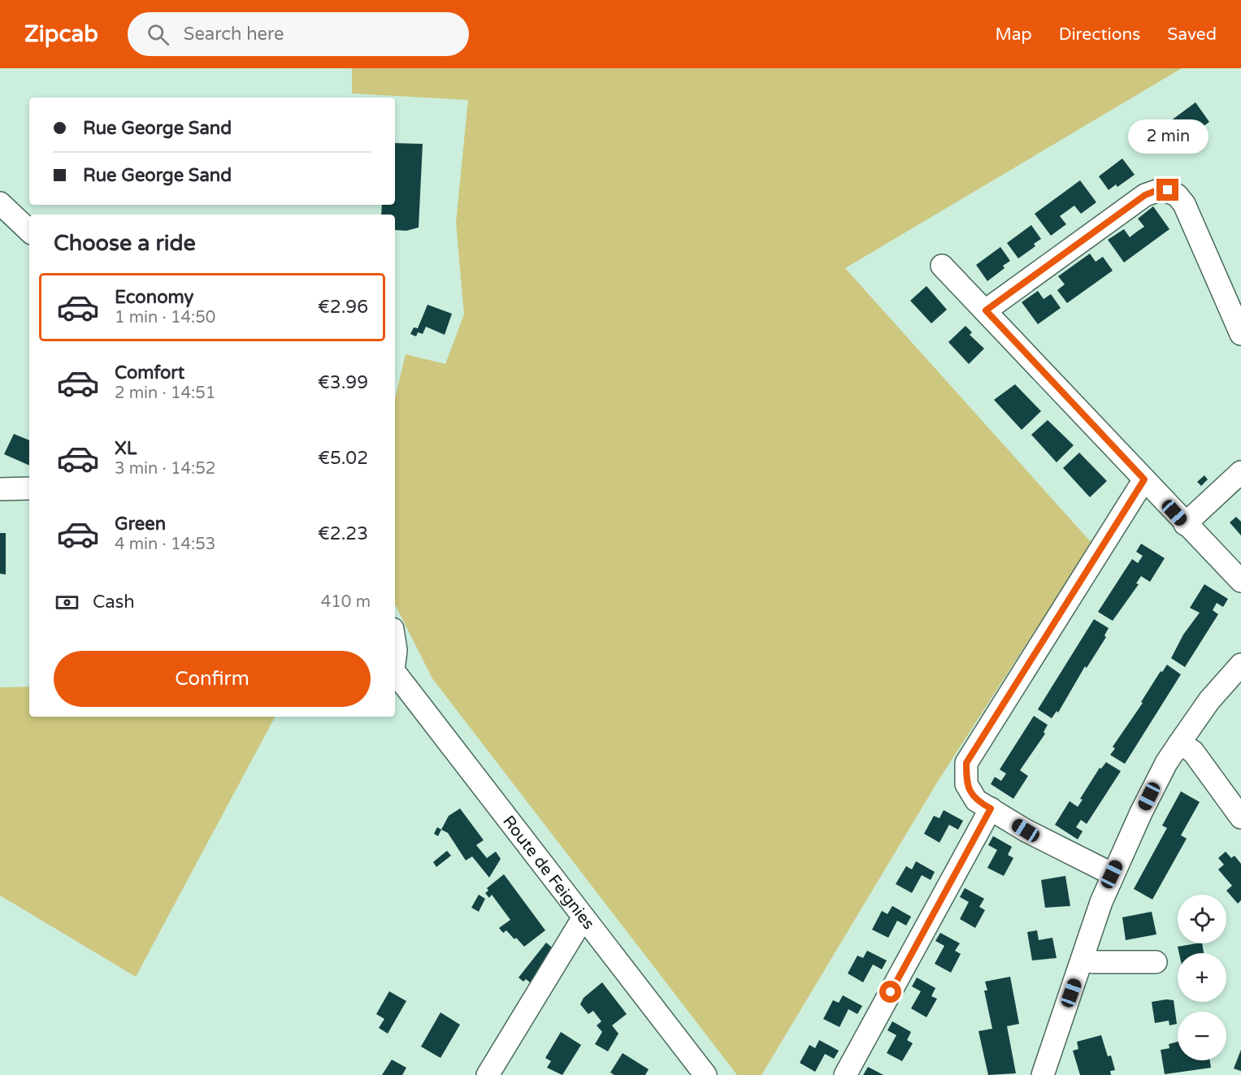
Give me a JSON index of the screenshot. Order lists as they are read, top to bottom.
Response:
{
  "streets": {
    "street": ["Route de Feignies"]
  },
  "page": {
    "header": "Zipcab",
    "search": "Search here",
    "nav": ["Map", "Directions", "Saved"],
    "banner": ["Rue George Sand", "Rue George Sand"],
    "bubble": "2 min",
    "heading": "Choose a ride",
    "list": [
      {
        "name": "Economy",
        "note": "1 min · 14:50",
        "value": "€2.96"
      },
      {
        "name": "Comfort",
        "note": "2 min · 14:51",
        "value": "€3.99"
      },
      {
        "name": "XL",
        "note": "3 min · 14:52",
        "value": "€5.02"
      },
      {
        "name": "Green",
        "note": "4 min · 14:53",
        "value": "€2.23"
      }
    ],
    "pay": ["Cash", "410 m"],
    "buttons": "Confirm",
    "map_buttons": ["+", "−"]
  }
}
